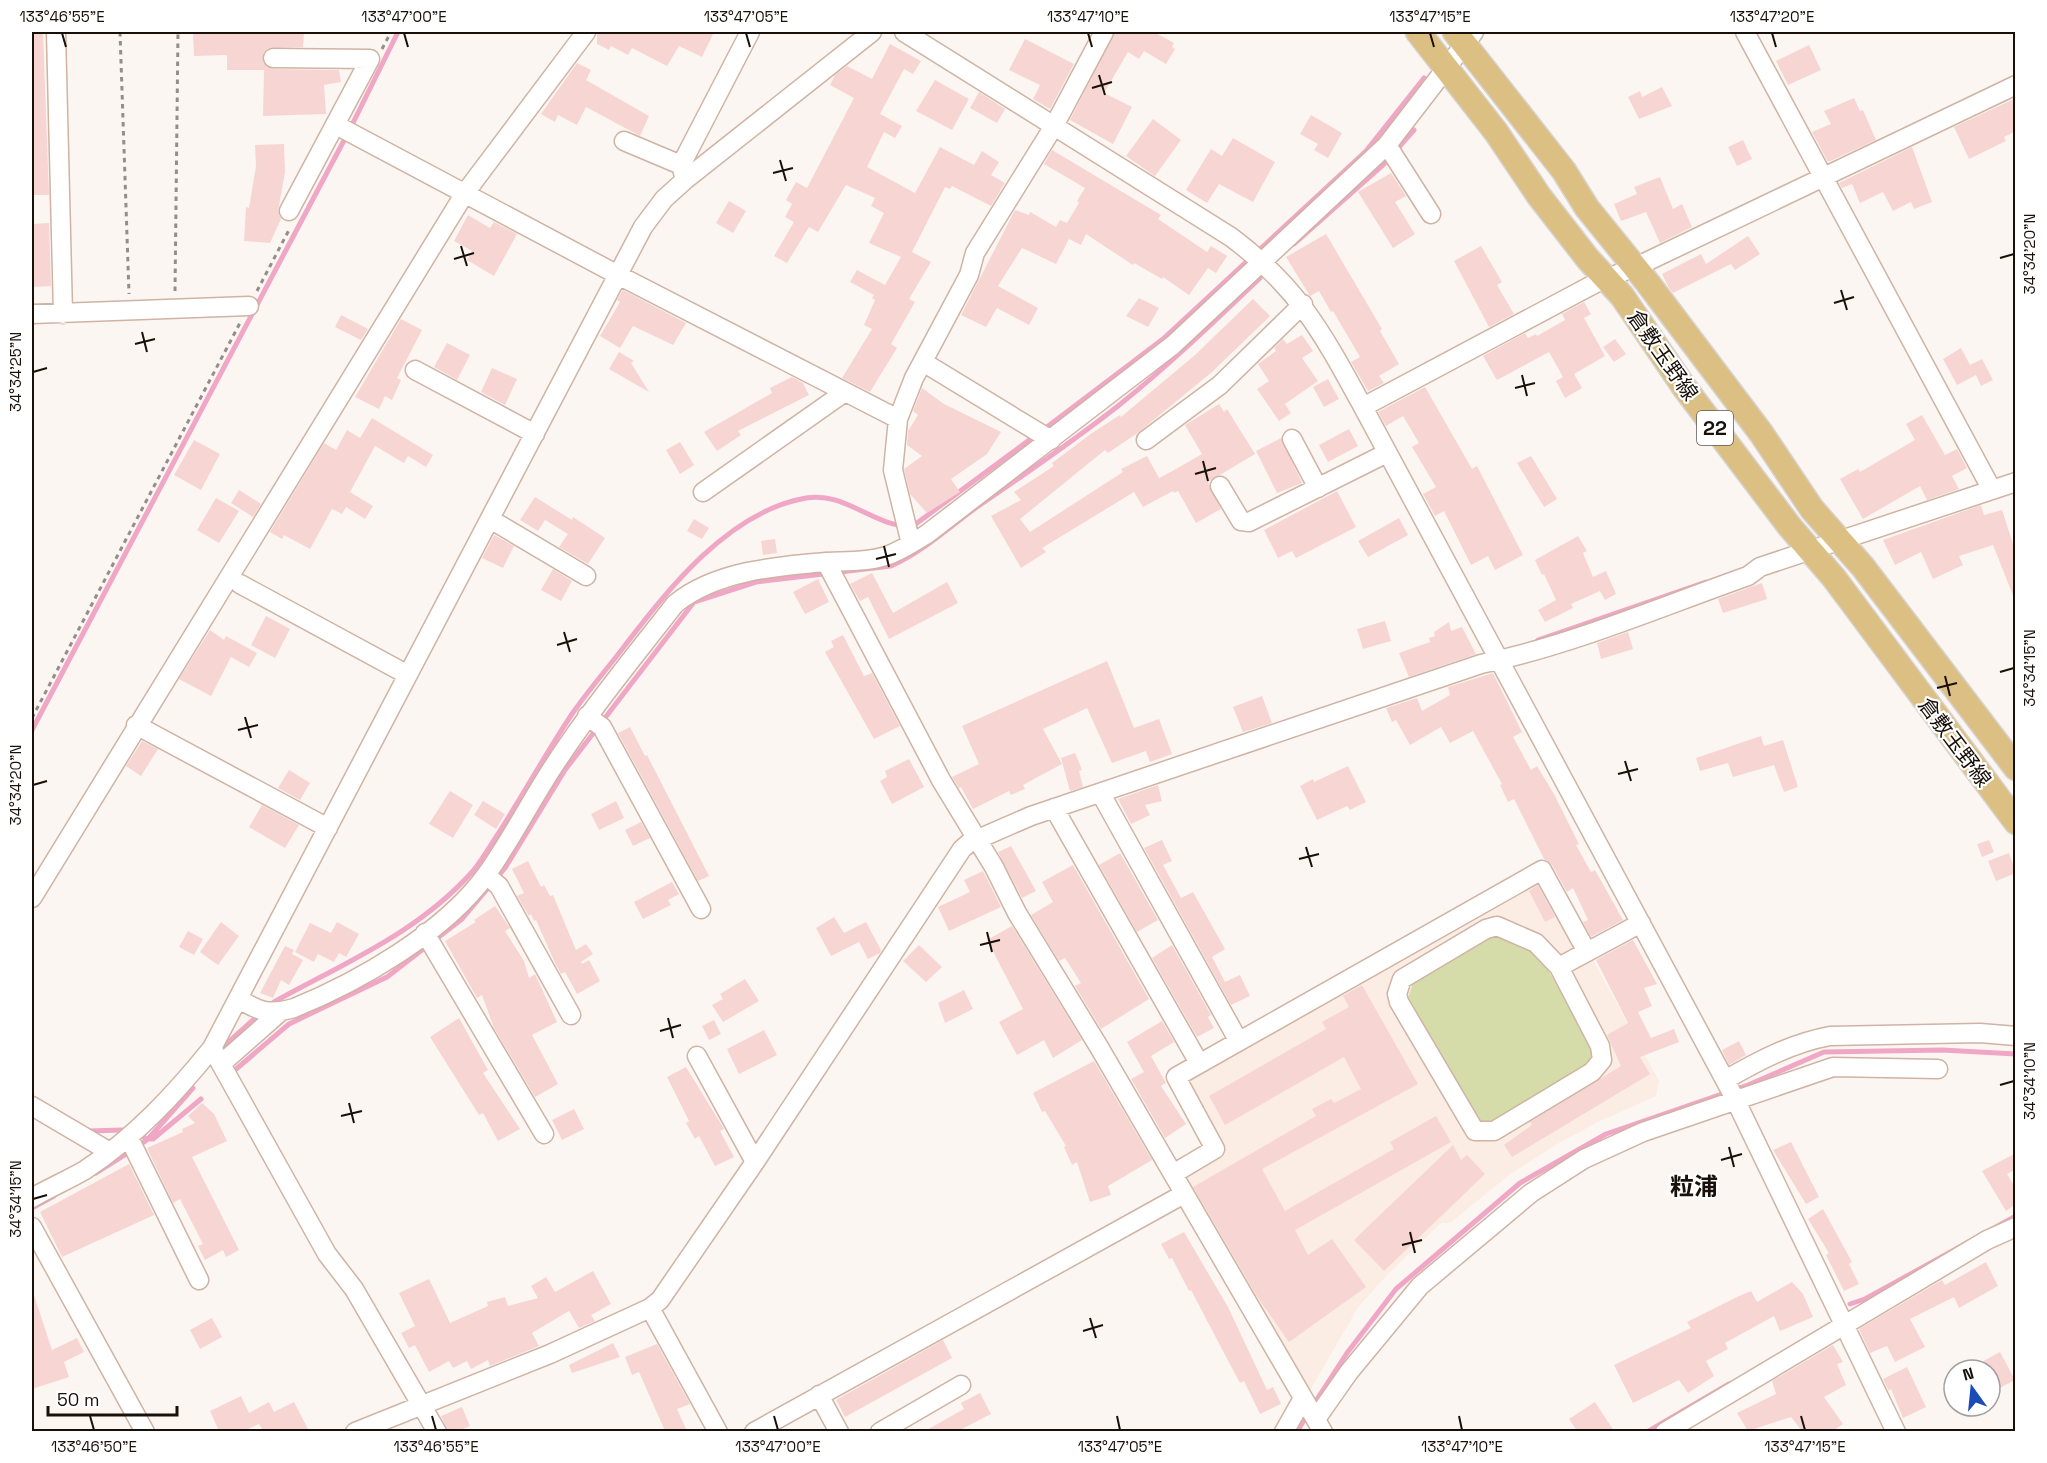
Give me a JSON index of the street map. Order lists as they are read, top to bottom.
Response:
{
  "streets": {
    "main road": ["倉敷玉野線", "22"]
  },
  "districts": ["粒浦"],
  "scale_bar": "50 m",
  "north": "top",
  "coordinates": [
    "133°46'55\"E",
    "133°47'00\"E",
    "133°47'05\"E",
    "133°47'10\"E",
    "133°47'15\"E",
    "133°47'20\"E",
    "34°34'20\"N",
    "34°34'25\"N",
    "34°34'15\"N",
    "34°34'10\"N",
    "133°46'50\"E"
  ]
}
